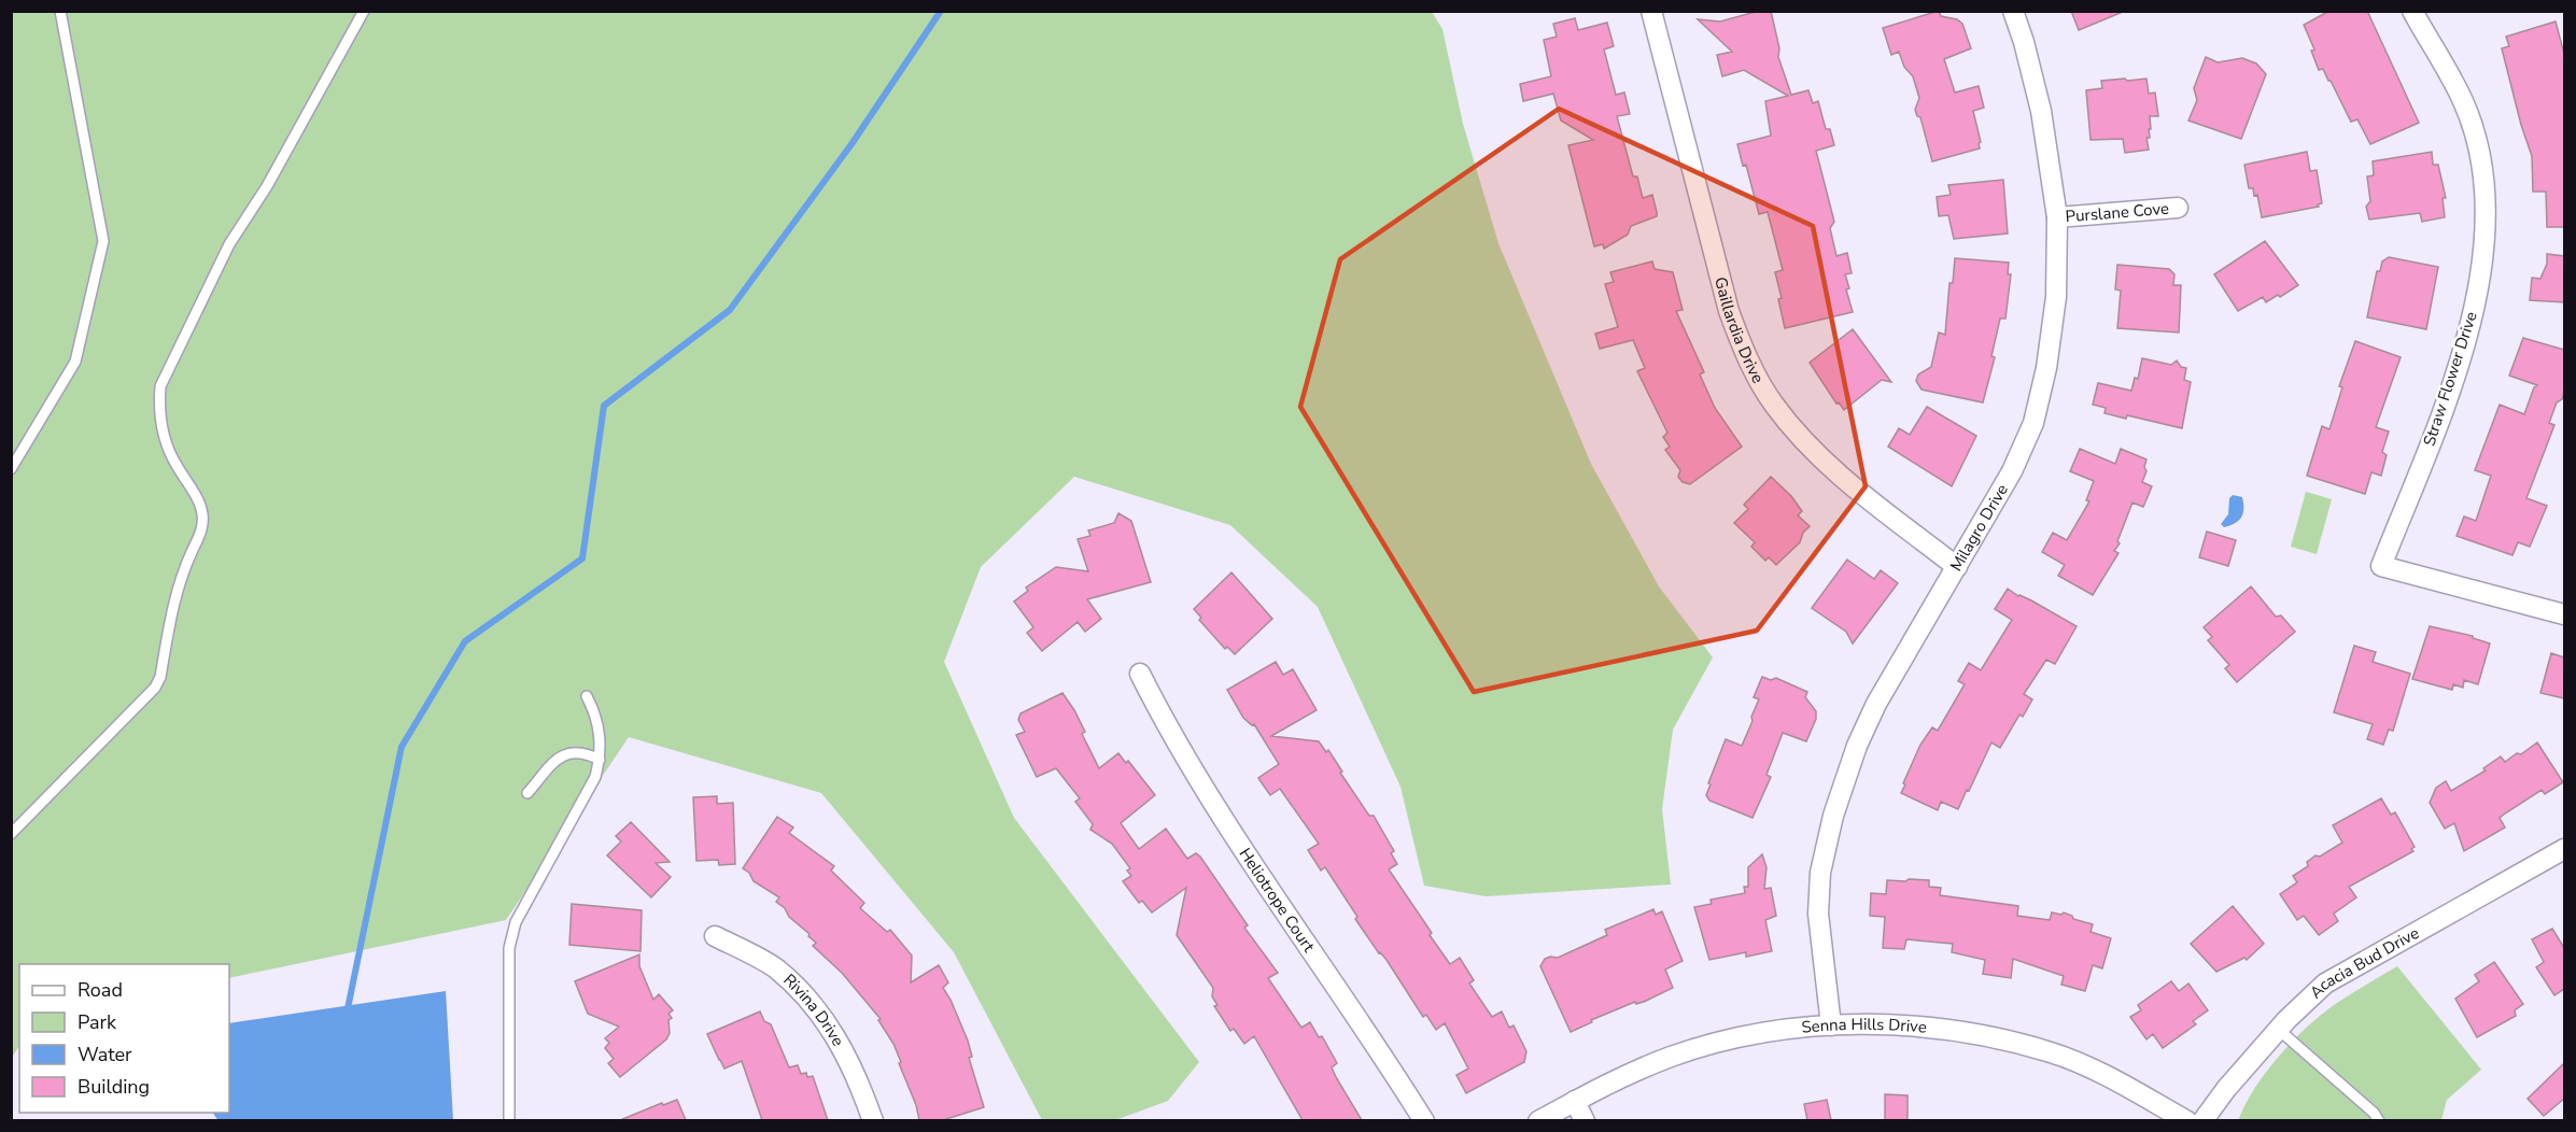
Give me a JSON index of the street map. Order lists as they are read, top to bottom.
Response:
{
  "streets": {
    "street": [
      "Purslane Cove",
      "Gaillardia Drive",
      "Straw Flower Drive",
      "Milagro Drive",
      "Heliotrope Court",
      "Acacia Bud Drive",
      "Rivina Drive",
      "Senna Hills Drive"
    ]
  },
  "crossings": [
    ["Purslane Cove", "Milagro Drive"],
    ["Gaillardia Drive", "Milagro Drive"],
    ["Milagro Drive", "Senna Hills Drive"]
  ],
  "legend": [
    "Road",
    "Park",
    "Water",
    "Building"
  ]
}
